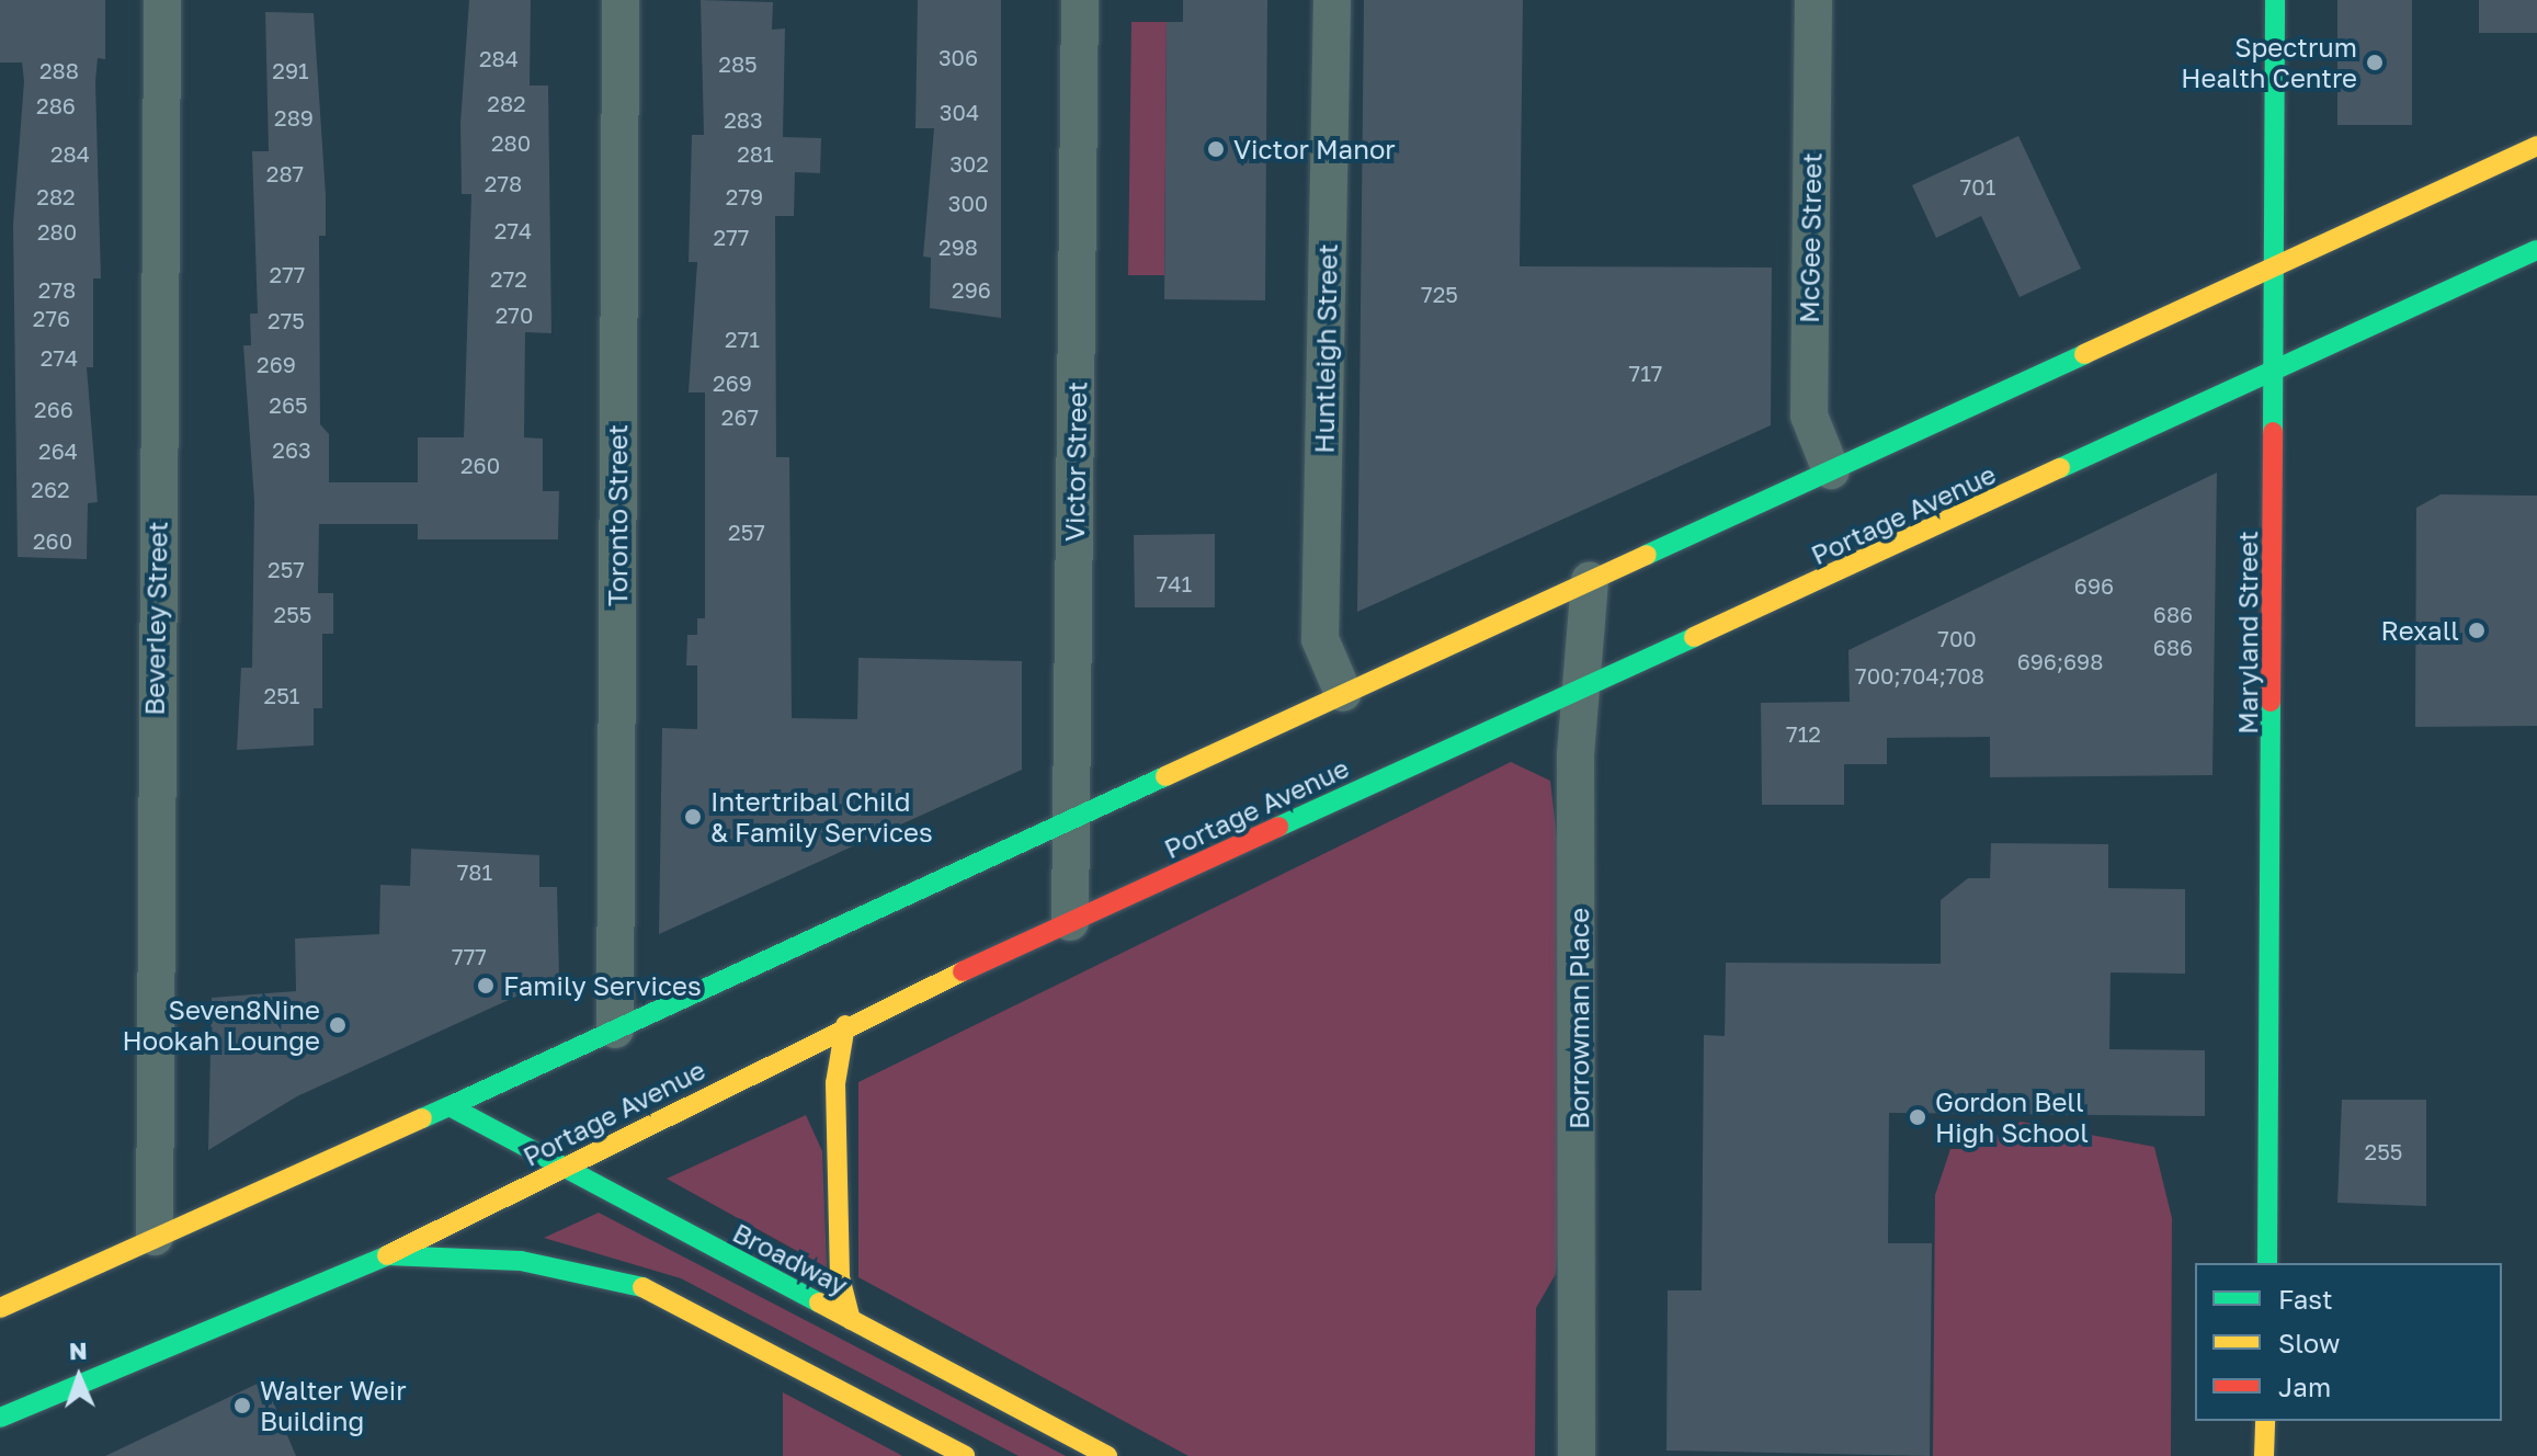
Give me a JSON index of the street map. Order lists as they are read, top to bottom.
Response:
{
  "streets": {
    "main road": ["Portage Avenue", "Maryland Street", "Broadway"],
    "street": [
      "McGee Street",
      "Huntleigh Street",
      "Victor Street",
      "Toronto Street",
      "Beverley Street",
      "Borrowman Place"
    ]
  },
  "crossings": [
    ["Victor Street", "Portage Avenue"],
    ["Portage Avenue", "Maryland Street"],
    ["Portage Avenue", "Borrowman Place"],
    ["Portage Avenue", "Broadway"]
  ],
  "places": [
    "Spectrum Health Centre",
    "Victor Manor",
    "Rexall",
    "Intertribal Child & Family Services",
    "Family Services",
    "Seven8Nine Hookah Lounge",
    "Gordon Bell High School",
    "Walter Weir Building"
  ],
  "house_numbers": [
    "306",
    "284",
    "285",
    "288",
    "291",
    "282",
    "286",
    "304",
    "289",
    "283",
    "280",
    "284",
    "281",
    "302",
    "287",
    "278",
    "701",
    "282",
    "279",
    "300",
    "274",
    "280",
    "277",
    "298",
    "277",
    "272",
    "278",
    "296",
    "725",
    "270",
    "276",
    "275",
    "271",
    "274",
    "269",
    "717",
    "269",
    "265",
    "266",
    "267",
    "263",
    "264",
    "260",
    "262",
    "257",
    "260",
    "257",
    "741",
    "696",
    "255",
    "686",
    "700",
    "686",
    "696;698",
    "700;704;708",
    "251",
    "712",
    "781",
    "777",
    "255"
  ],
  "legend": ["Fast", "Slow", "Jam"],
  "north": "top"
}
